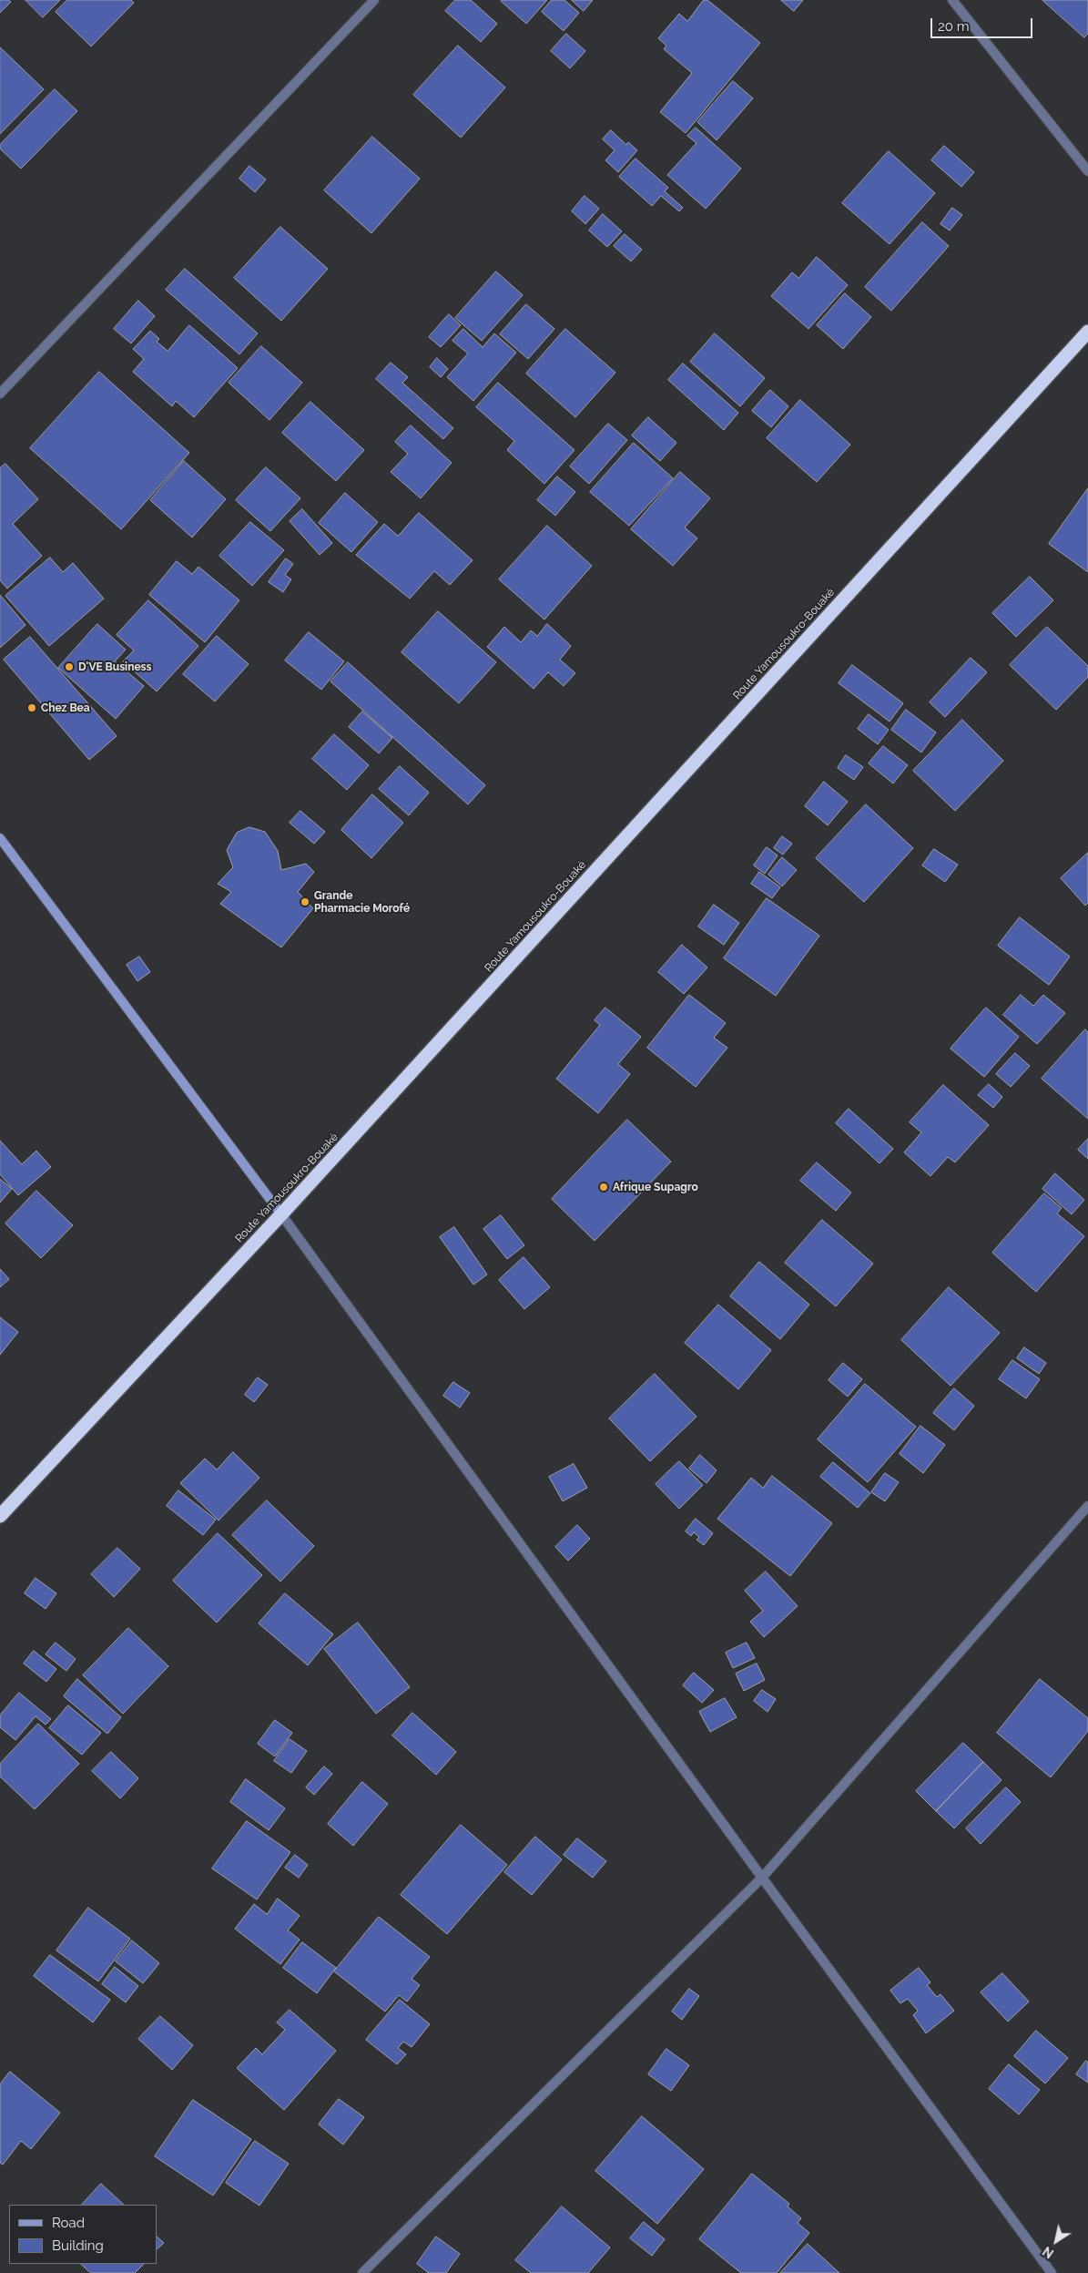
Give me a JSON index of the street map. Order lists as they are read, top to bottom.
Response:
{
  "streets": {
    "highway": ["Route Yamousoukro-Bouaké"]
  },
  "places": [
    "D'VE Business",
    "Chez Bea",
    "Grande Pharmacie Morofé",
    "Afrique Supagro"
  ],
  "legend": ["Road", "Building"],
  "scale_bar": "20 m",
  "north": "bottom left"
}
